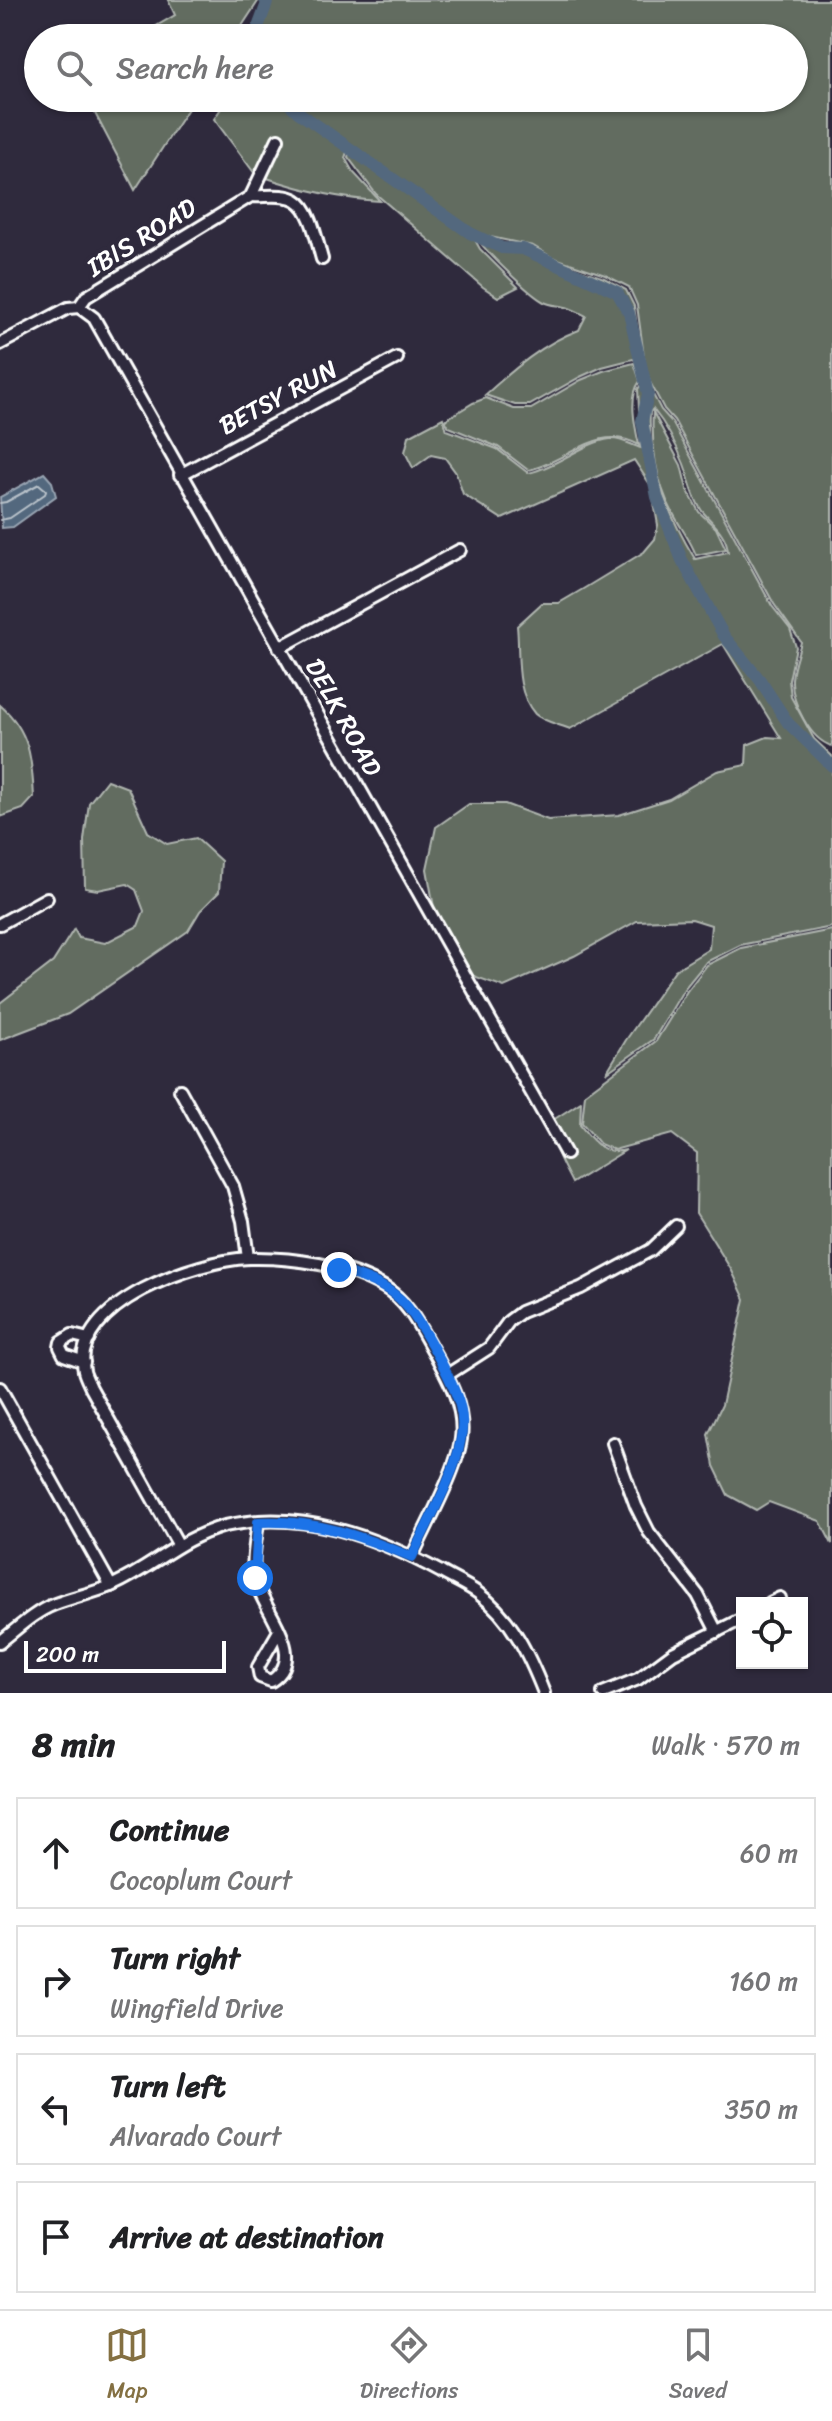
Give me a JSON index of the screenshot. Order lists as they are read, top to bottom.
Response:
{
  "streets": {
    "street": ["IBIS ROAD", "BETSY RUN", "DELK ROAD"]
  },
  "crossings": [
    ["IBIS ROAD", "DELK ROAD"],
    ["BETSY RUN", "DELK ROAD"]
  ],
  "scale_bar": "200 m",
  "page": {
    "search": "Search here",
    "scale": "200 m",
    "heading": ["8 min", "Walk · 570 m"],
    "list": [
      ["Continue", "Cocoplum Court", "60 m"],
      ["Turn right", "Wingfield Drive", "160 m"],
      ["Turn left", "Alvarado Court", "350 m"],
      "Arrive at destination"
    ],
    "nav": ["Map", "Directions", "Saved"]
  }
}
